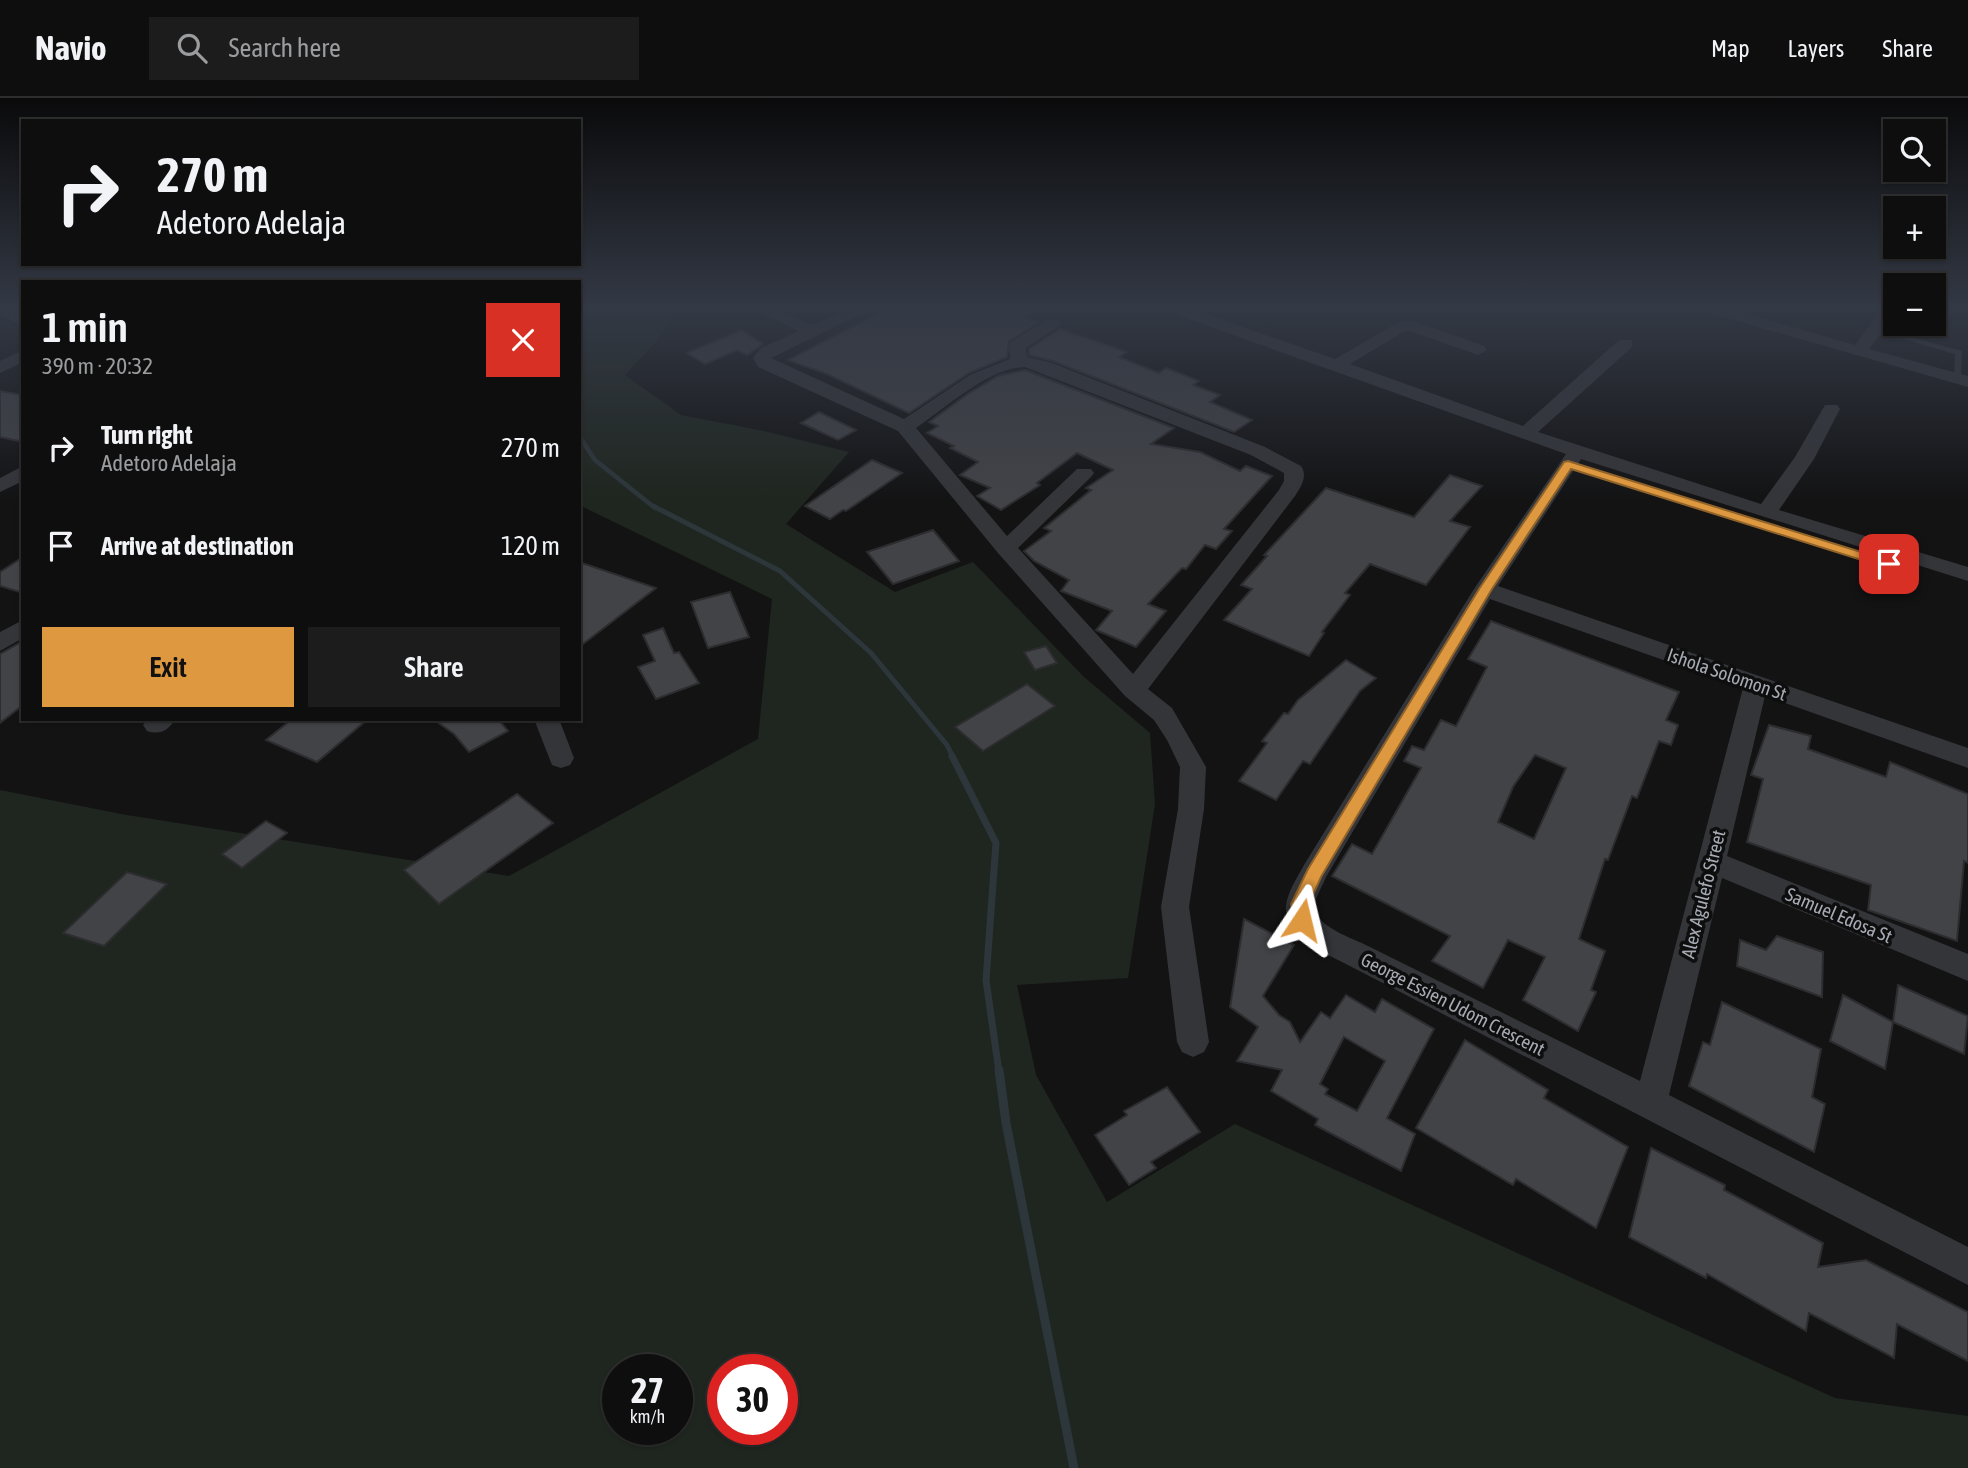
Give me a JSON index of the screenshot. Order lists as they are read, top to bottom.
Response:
{
  "streets": {
    "street": [
      "Ishola Solomon St",
      "Alex Agulefo Street",
      "Samuel Edosa St",
      "George Essien Udom Crescent"
    ]
  },
  "crossings": [
    ["Ishola Solomon St", "Alex Agulefo Street"],
    ["Ishola Solomon St", "George Essien Udom Crescent"],
    ["Alex Agulefo Street", "Samuel Edosa St"],
    ["Alex Agulefo Street", "George Essien Udom Crescent"]
  ],
  "page": {
    "header": "Navio",
    "search": "Search here",
    "nav": ["Map", "Layers", "Share"],
    "map_buttons": ["+", "−"],
    "turn": ["270 m", "Adetoro Adelaja"],
    "heading": ["1 min", "390 m · 20:32"],
    "list": [
      {
        "name": "Turn right",
        "note": "Adetoro Adelaja",
        "value": "270 m"
      },
      {
        "name": "Arrive at destination",
        "value": "120 m"
      }
    ],
    "buttons": ["Exit", "Share"],
    "speed": "27 km/h",
    "limit": "30"
  }
}
